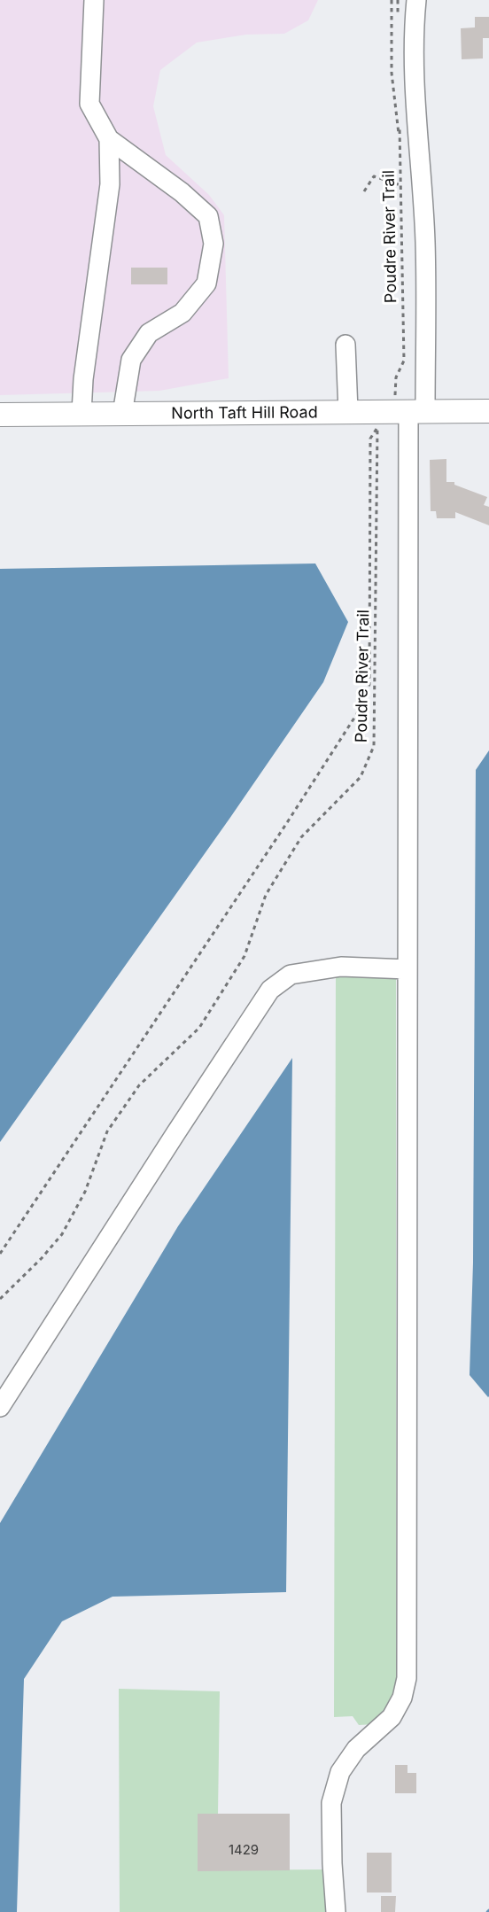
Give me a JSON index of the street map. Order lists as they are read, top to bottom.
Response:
{
  "streets": {
    "main road": ["North Taft Hill Road"],
    "path": ["Poudre River Trail"]
  },
  "crossings": [
    ["Poudre River Trail", "North Taft Hill Road"]
  ],
  "house_numbers": ["1429"]
}
